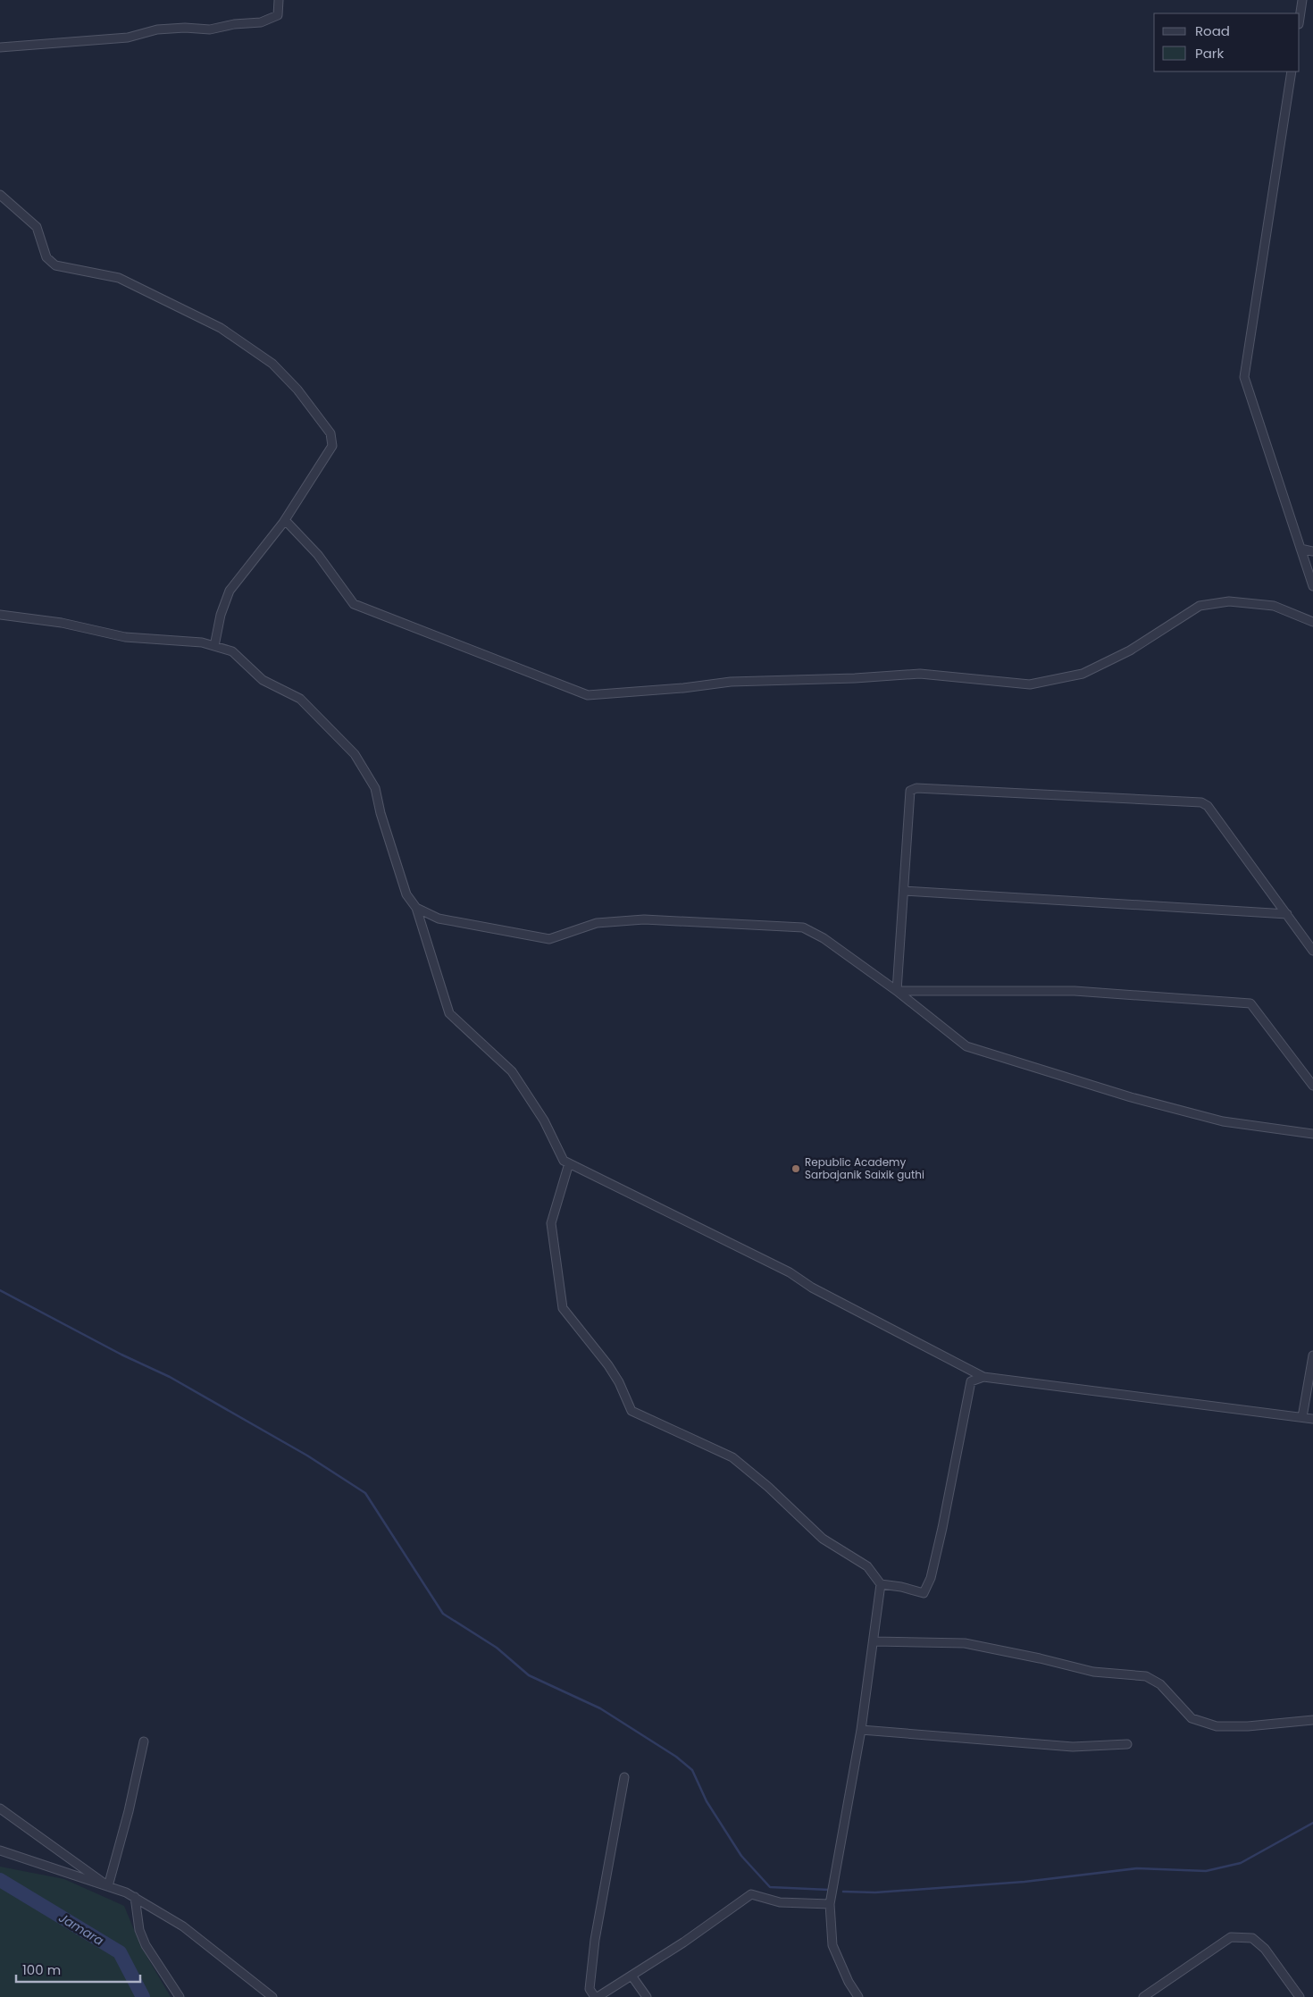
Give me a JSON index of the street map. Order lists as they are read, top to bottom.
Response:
{
  "water": ["Jamara"],
  "places": ["Republic Academy Sarbajanik Saixik guthi"],
  "legend": ["Road", "Park"],
  "scale_bar": "100 m"
}
